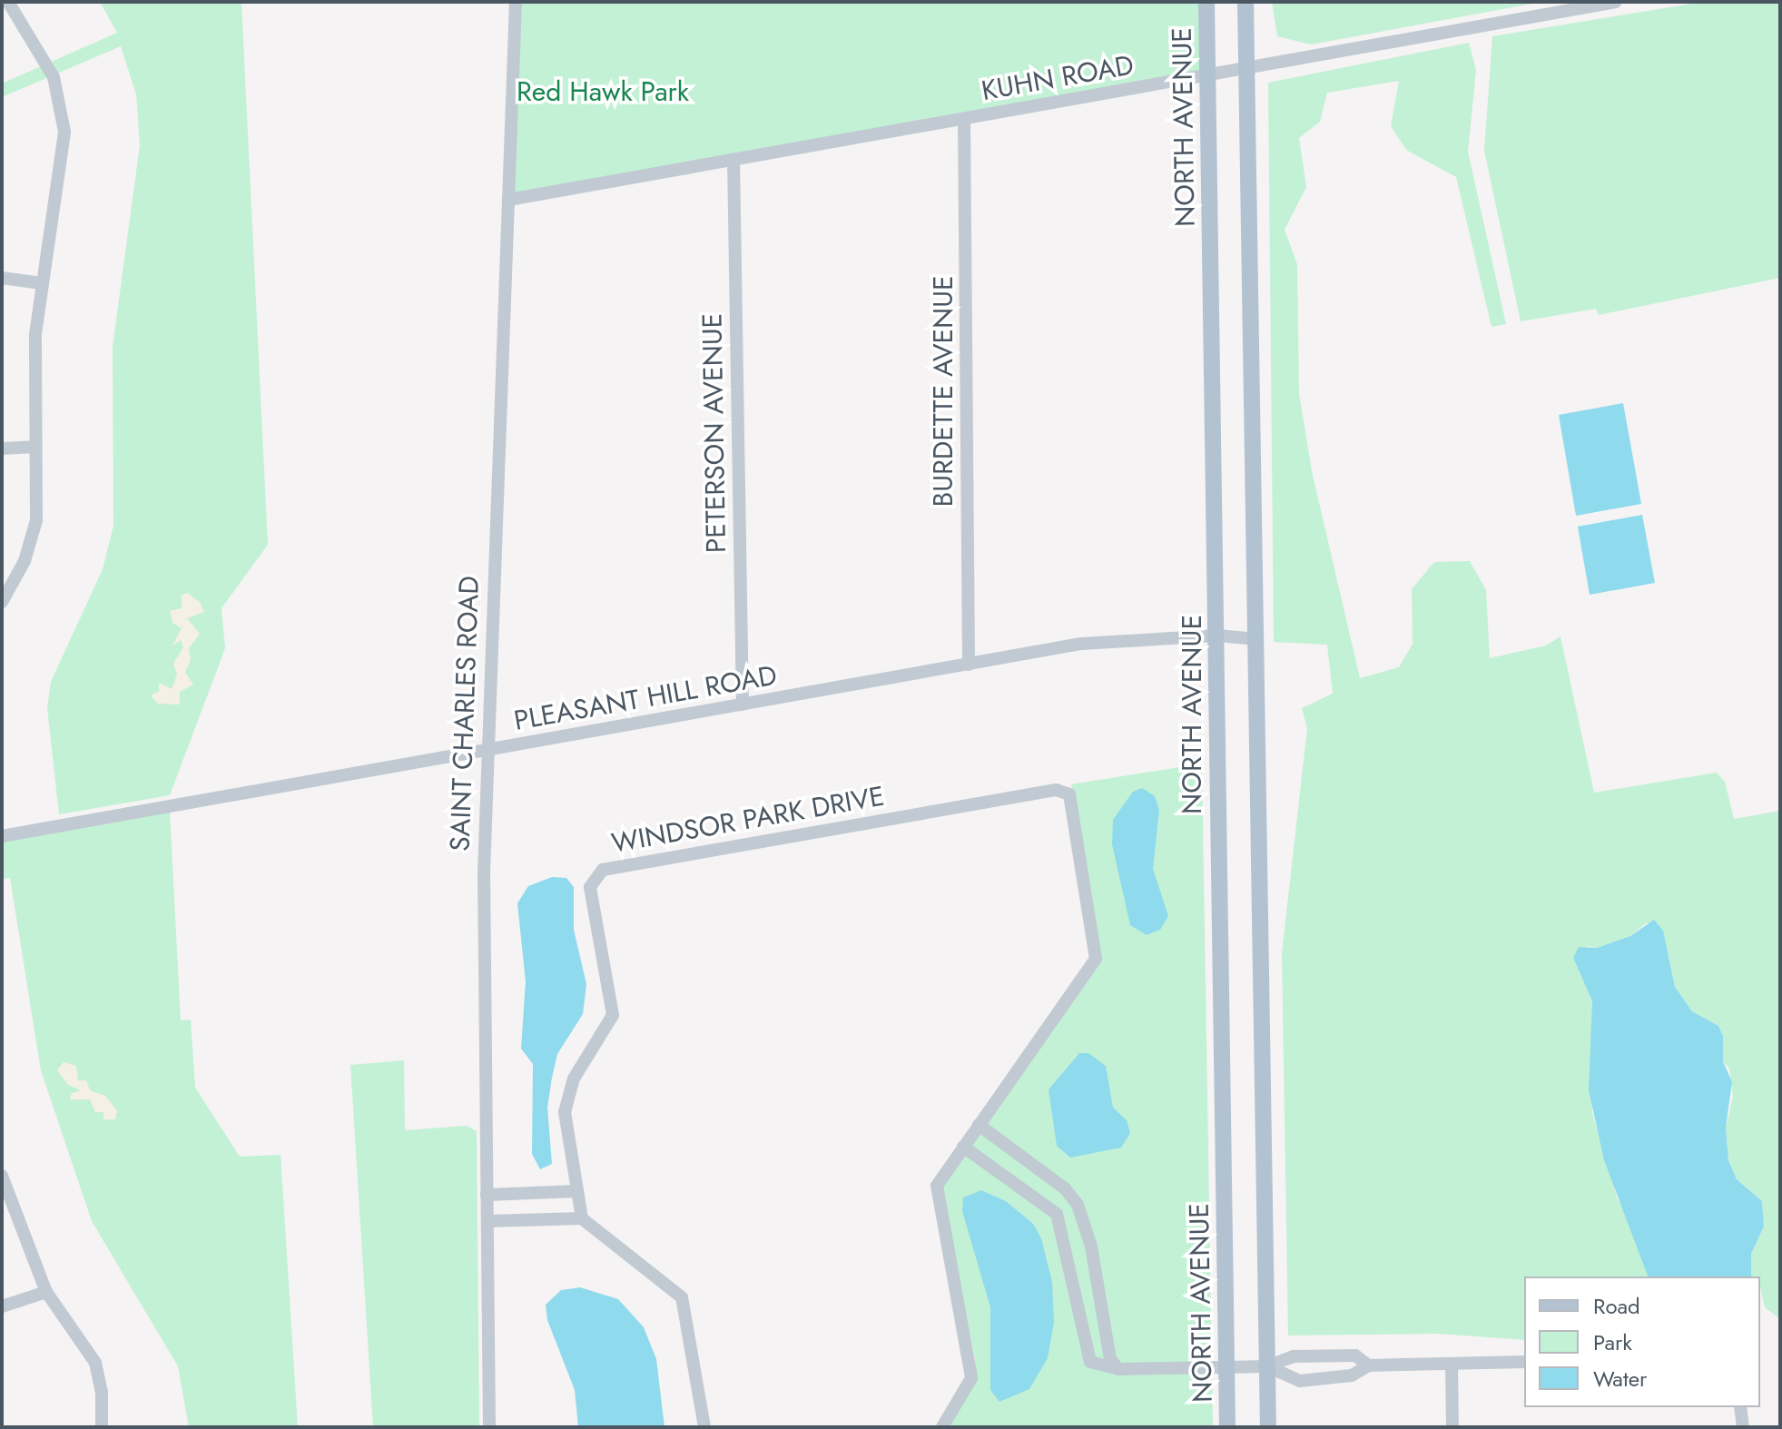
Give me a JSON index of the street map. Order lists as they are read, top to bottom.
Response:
{
  "streets": {
    "main road": ["NORTH AVENUE"],
    "street": [
      "KUHN ROAD",
      "BURDETTE AVENUE",
      "PETERSON AVENUE",
      "PLEASANT HILL ROAD",
      "SAINT CHARLES ROAD",
      "WINDSOR PARK DRIVE"
    ]
  },
  "crossings": [
    ["KUHN ROAD", "NORTH AVENUE"],
    ["KUHN ROAD", "BURDETTE AVENUE"],
    ["KUHN ROAD", "PETERSON AVENUE"],
    ["KUHN ROAD", "SAINT CHARLES ROAD"],
    ["NORTH AVENUE", "PLEASANT HILL ROAD"],
    ["BURDETTE AVENUE", "PLEASANT HILL ROAD"],
    ["PETERSON AVENUE", "PLEASANT HILL ROAD"],
    ["PLEASANT HILL ROAD", "SAINT CHARLES ROAD"]
  ],
  "parks": ["Red Hawk Park"],
  "legend": ["Road", "Park", "Water"]
}
